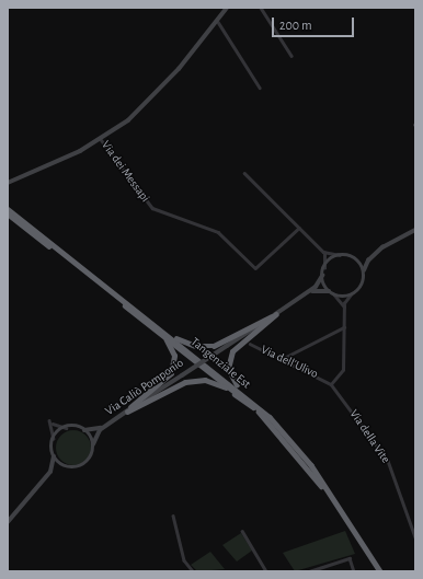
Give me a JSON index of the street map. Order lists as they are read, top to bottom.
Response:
{
  "streets": {
    "highway": ["Tangenziale Est"],
    "street": [
      "Via dei Messapi",
      "Via dell'Ulivo",
      "Via Caliò Pomponio",
      "Via della Vite"
    ]
  },
  "crossings": [
    ["Via dell'Ulivo", "Via della Vite"]
  ],
  "scale_bar": "200 m"
}
